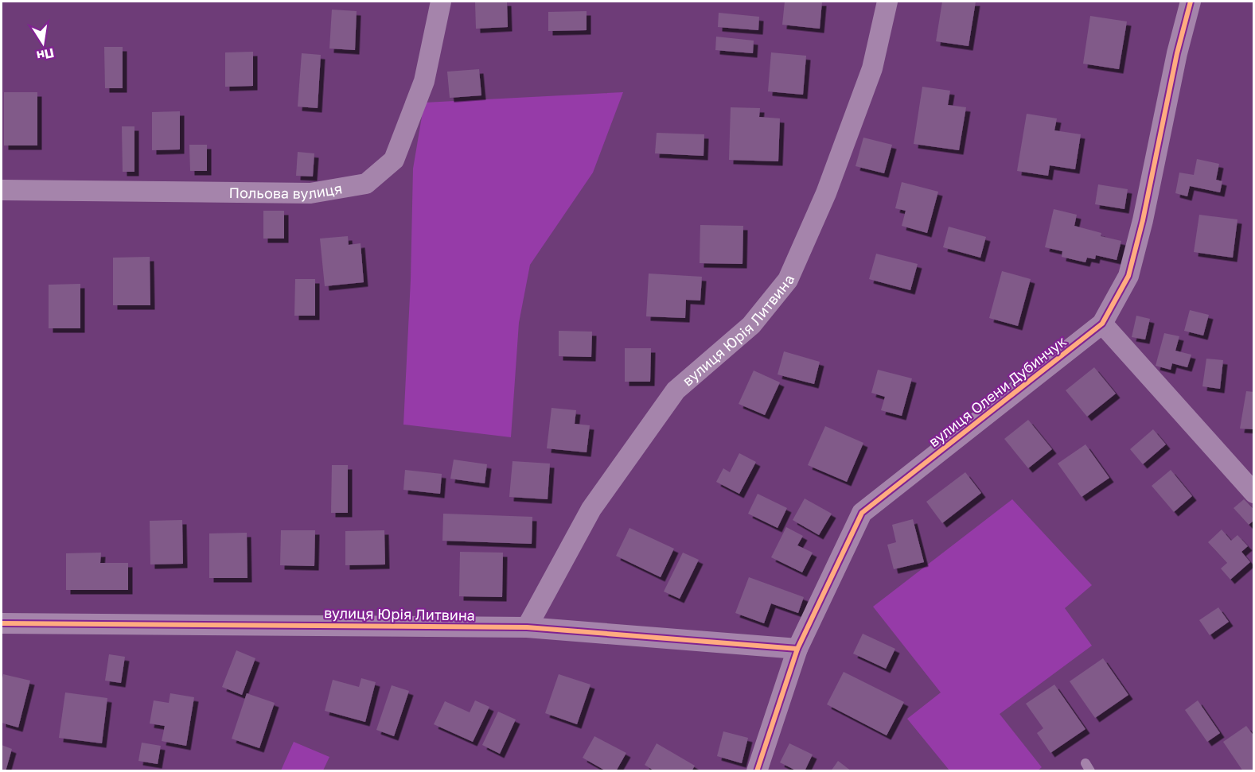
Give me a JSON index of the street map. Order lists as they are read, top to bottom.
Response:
{
  "streets": {
    "street": ["Польова вулиця", "вулиця Юрія Литвина", "вулиця Олени Дубинчук"]
  },
  "crossings": [
    ["вулиця Юрія Литвина", "вулиця Олени Дубинчук"]
  ],
  "north": "bottom"
}
